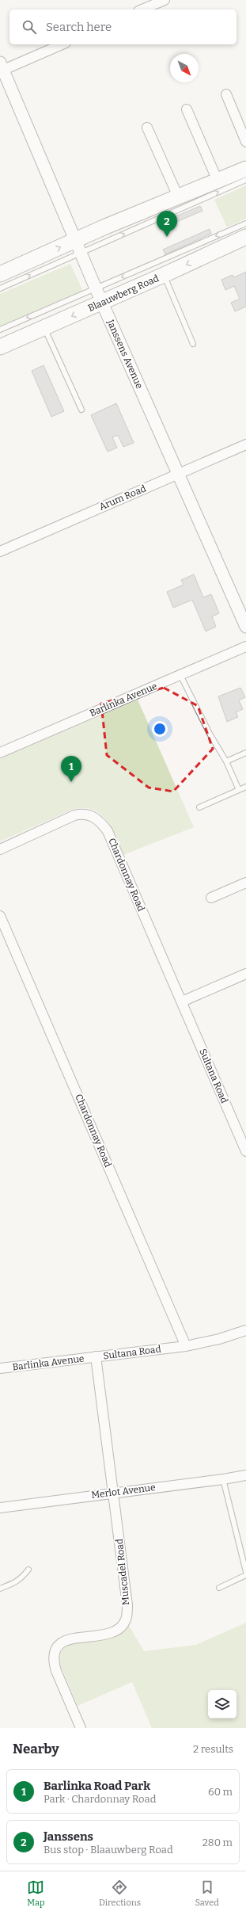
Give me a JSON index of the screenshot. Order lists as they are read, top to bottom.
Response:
{
  "streets": {
    "main road": ["Blaauwberg Road"],
    "street": [
      "Janssens Avenue",
      "Arum Road",
      "Barlinka Avenue",
      "Chardonnay Road",
      "Sultana Road",
      "Merlot Avenue",
      "Muscadel Road"
    ]
  },
  "crossings": [
    ["Blaauwberg Road", "Janssens Avenue"],
    ["Janssens Avenue", "Arum Road"],
    ["Barlinka Avenue", "Sultana Road"],
    ["Chardonnay Road", "Sultana Road"],
    ["Sultana Road", "Merlot Avenue"],
    ["Sultana Road", "Muscadel Road"],
    ["Merlot Avenue", "Muscadel Road"]
  ],
  "north": "bottom right",
  "page": {
    "search": "Search here",
    "pins": ["2", "1"],
    "heading": ["Nearby", "2 results"],
    "list": [
      {
        "mark": "1",
        "name": "Barlinka Road Park",
        "note": "Park · Chardonnay Road",
        "value": "60 m"
      },
      {
        "mark": "2",
        "name": "Janssens",
        "note": "Bus stop · Blaauwberg Road",
        "value": "280 m"
      }
    ],
    "nav": ["Map", "Directions", "Saved"]
  }
}
